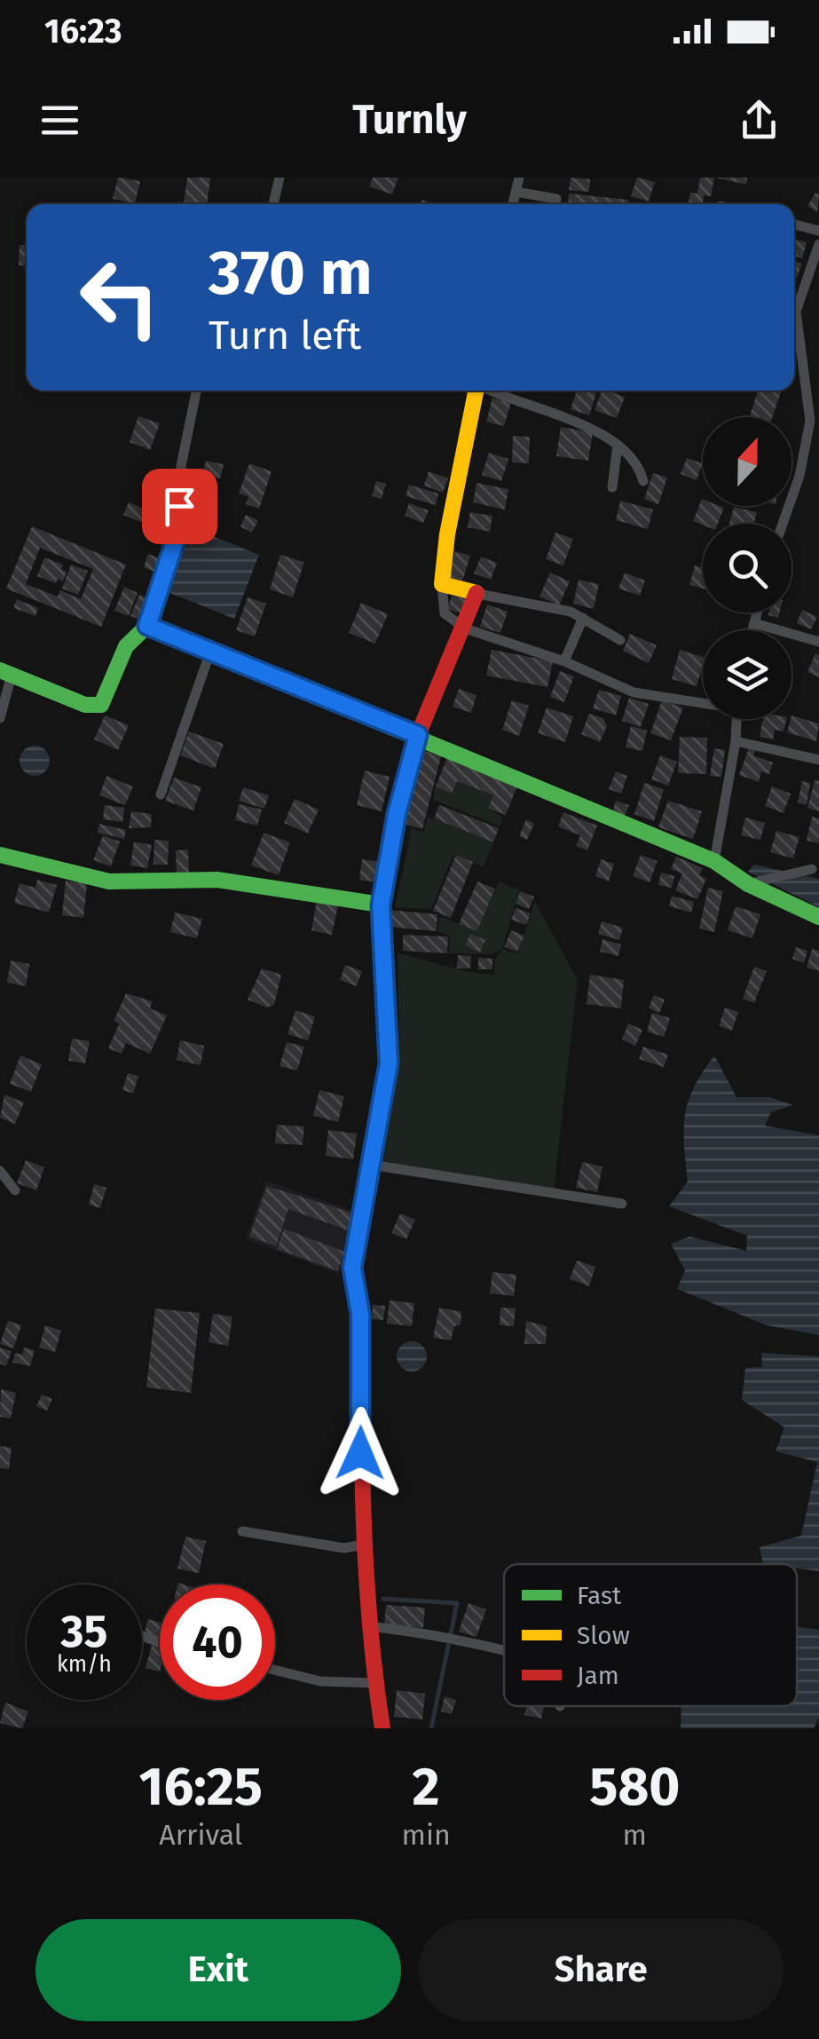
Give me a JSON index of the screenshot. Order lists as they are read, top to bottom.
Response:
{
  "legend": ["Fast", "Slow", "Jam"],
  "north": "top",
  "page": {
    "status": "16:23",
    "header": "Turnly",
    "turn": ["370 m", "Turn left"],
    "speed": "35 km/h",
    "limit": "40",
    "eta": [
      "16:25",
      "Arrival",
      "2",
      "min",
      "580",
      "m"
    ],
    "buttons": ["Exit", "Share"]
  }
}
